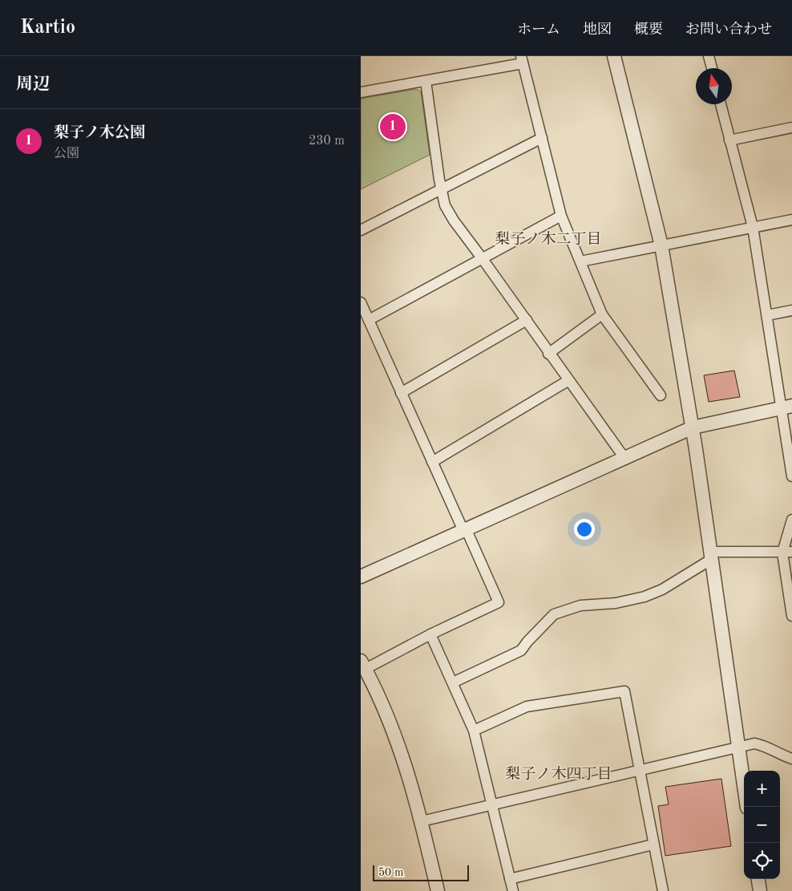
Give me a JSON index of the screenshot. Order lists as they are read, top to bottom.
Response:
{
  "districts": ["梨子ノ木二丁目", "梨子ノ木四丁目"],
  "scale_bar": "50 m",
  "north": "top",
  "page": {
    "header": "Kartio",
    "nav": [
      "ホーム",
      "地図",
      "概要",
      "お問い合わせ"
    ],
    "heading": "周辺",
    "list": [
      {
        "mark": "1",
        "name": "梨子ノ木公園",
        "note": "公園",
        "value": "230 m"
      }
    ],
    "pins": "1",
    "map_buttons": ["+", "−"],
    "scale": "50 m"
  }
}
